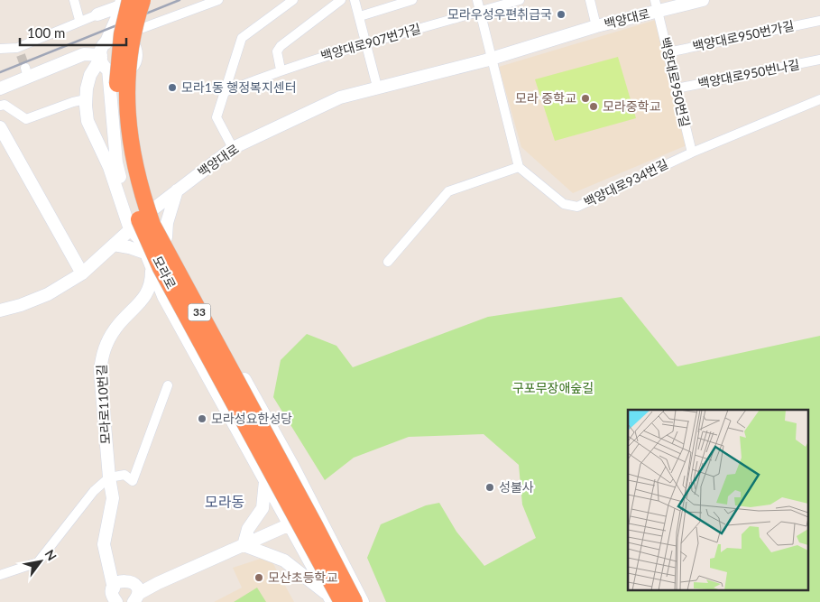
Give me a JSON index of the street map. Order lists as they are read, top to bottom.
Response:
{
  "streets": {
    "highway": ["모라로", "33"],
    "main road": ["백양대로", "모라로110번길"],
    "street": [
      "백양대로950번가길",
      "백양대로907번가길",
      "백양대로950번나길",
      "백양대로950번길",
      "백양대로934번길"
    ]
  },
  "crossings": [
    ["백양대로", "백양대로950번길"],
    ["백양대로", "모라로"],
    ["백양대로950번가길", "백양대로950번길"],
    ["백양대로950번나길", "백양대로950번길"],
    ["백양대로950번길", "백양대로934번길"]
  ],
  "districts": ["모라동"],
  "parks": ["구포무장애숲길"],
  "places": [
    "모라우성우편취급국",
    "모라1동 행정복지센터",
    "모라 중학교",
    "모라중학교",
    "모라성요한성당",
    "성불사",
    "모산초등학교"
  ],
  "scale_bar": "100 m",
  "north": "top right"
}
